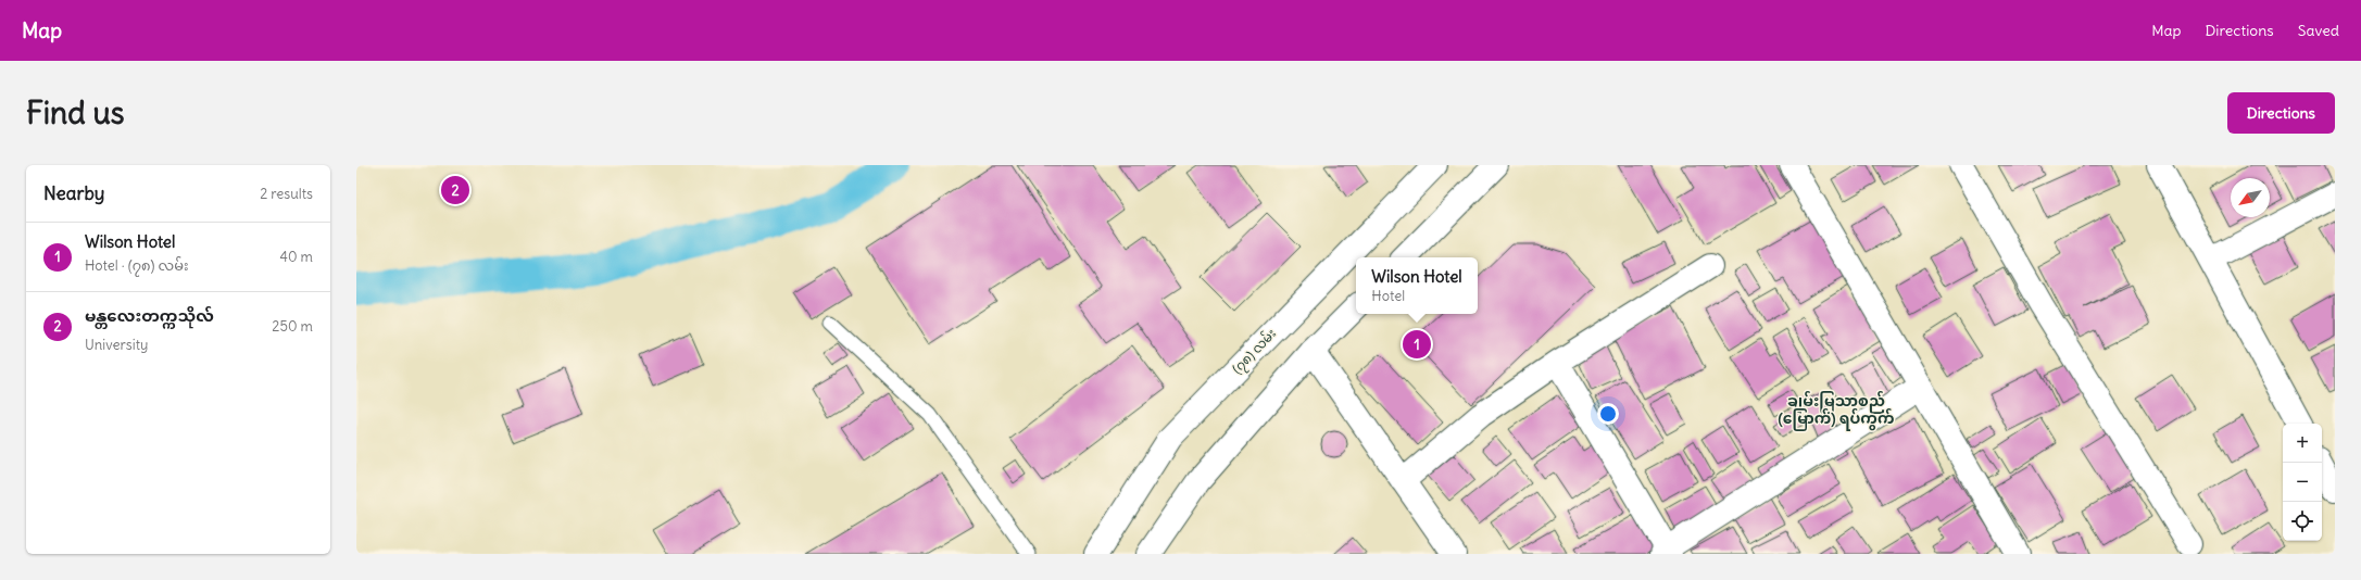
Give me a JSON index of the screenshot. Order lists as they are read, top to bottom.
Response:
{
  "streets": {
    "street": ["(၇၈) လမ်း"]
  },
  "districts": ["ချမ်းမြသာစည် (မြောက်) ရပ်ကွက်"],
  "north": "bottom left",
  "page": {
    "header": "Map",
    "nav": ["Map", "Directions", "Saved"],
    "buttons": "Directions",
    "title": "Find us",
    "heading": ["Nearby", "2 results"],
    "pins": ["2", "1"],
    "list": [
      {
        "mark": "1",
        "name": "Wilson Hotel",
        "note": "Hotel · (၇၈) လမ်း",
        "value": "40 m"
      },
      {
        "mark": "2",
        "name": "မန္တလေးတက္ကသိုလ်",
        "note": "University",
        "value": "250 m"
      }
    ],
    "popup": ["Wilson Hotel", "Hotel"],
    "map_buttons": ["+", "−"]
  }
}
